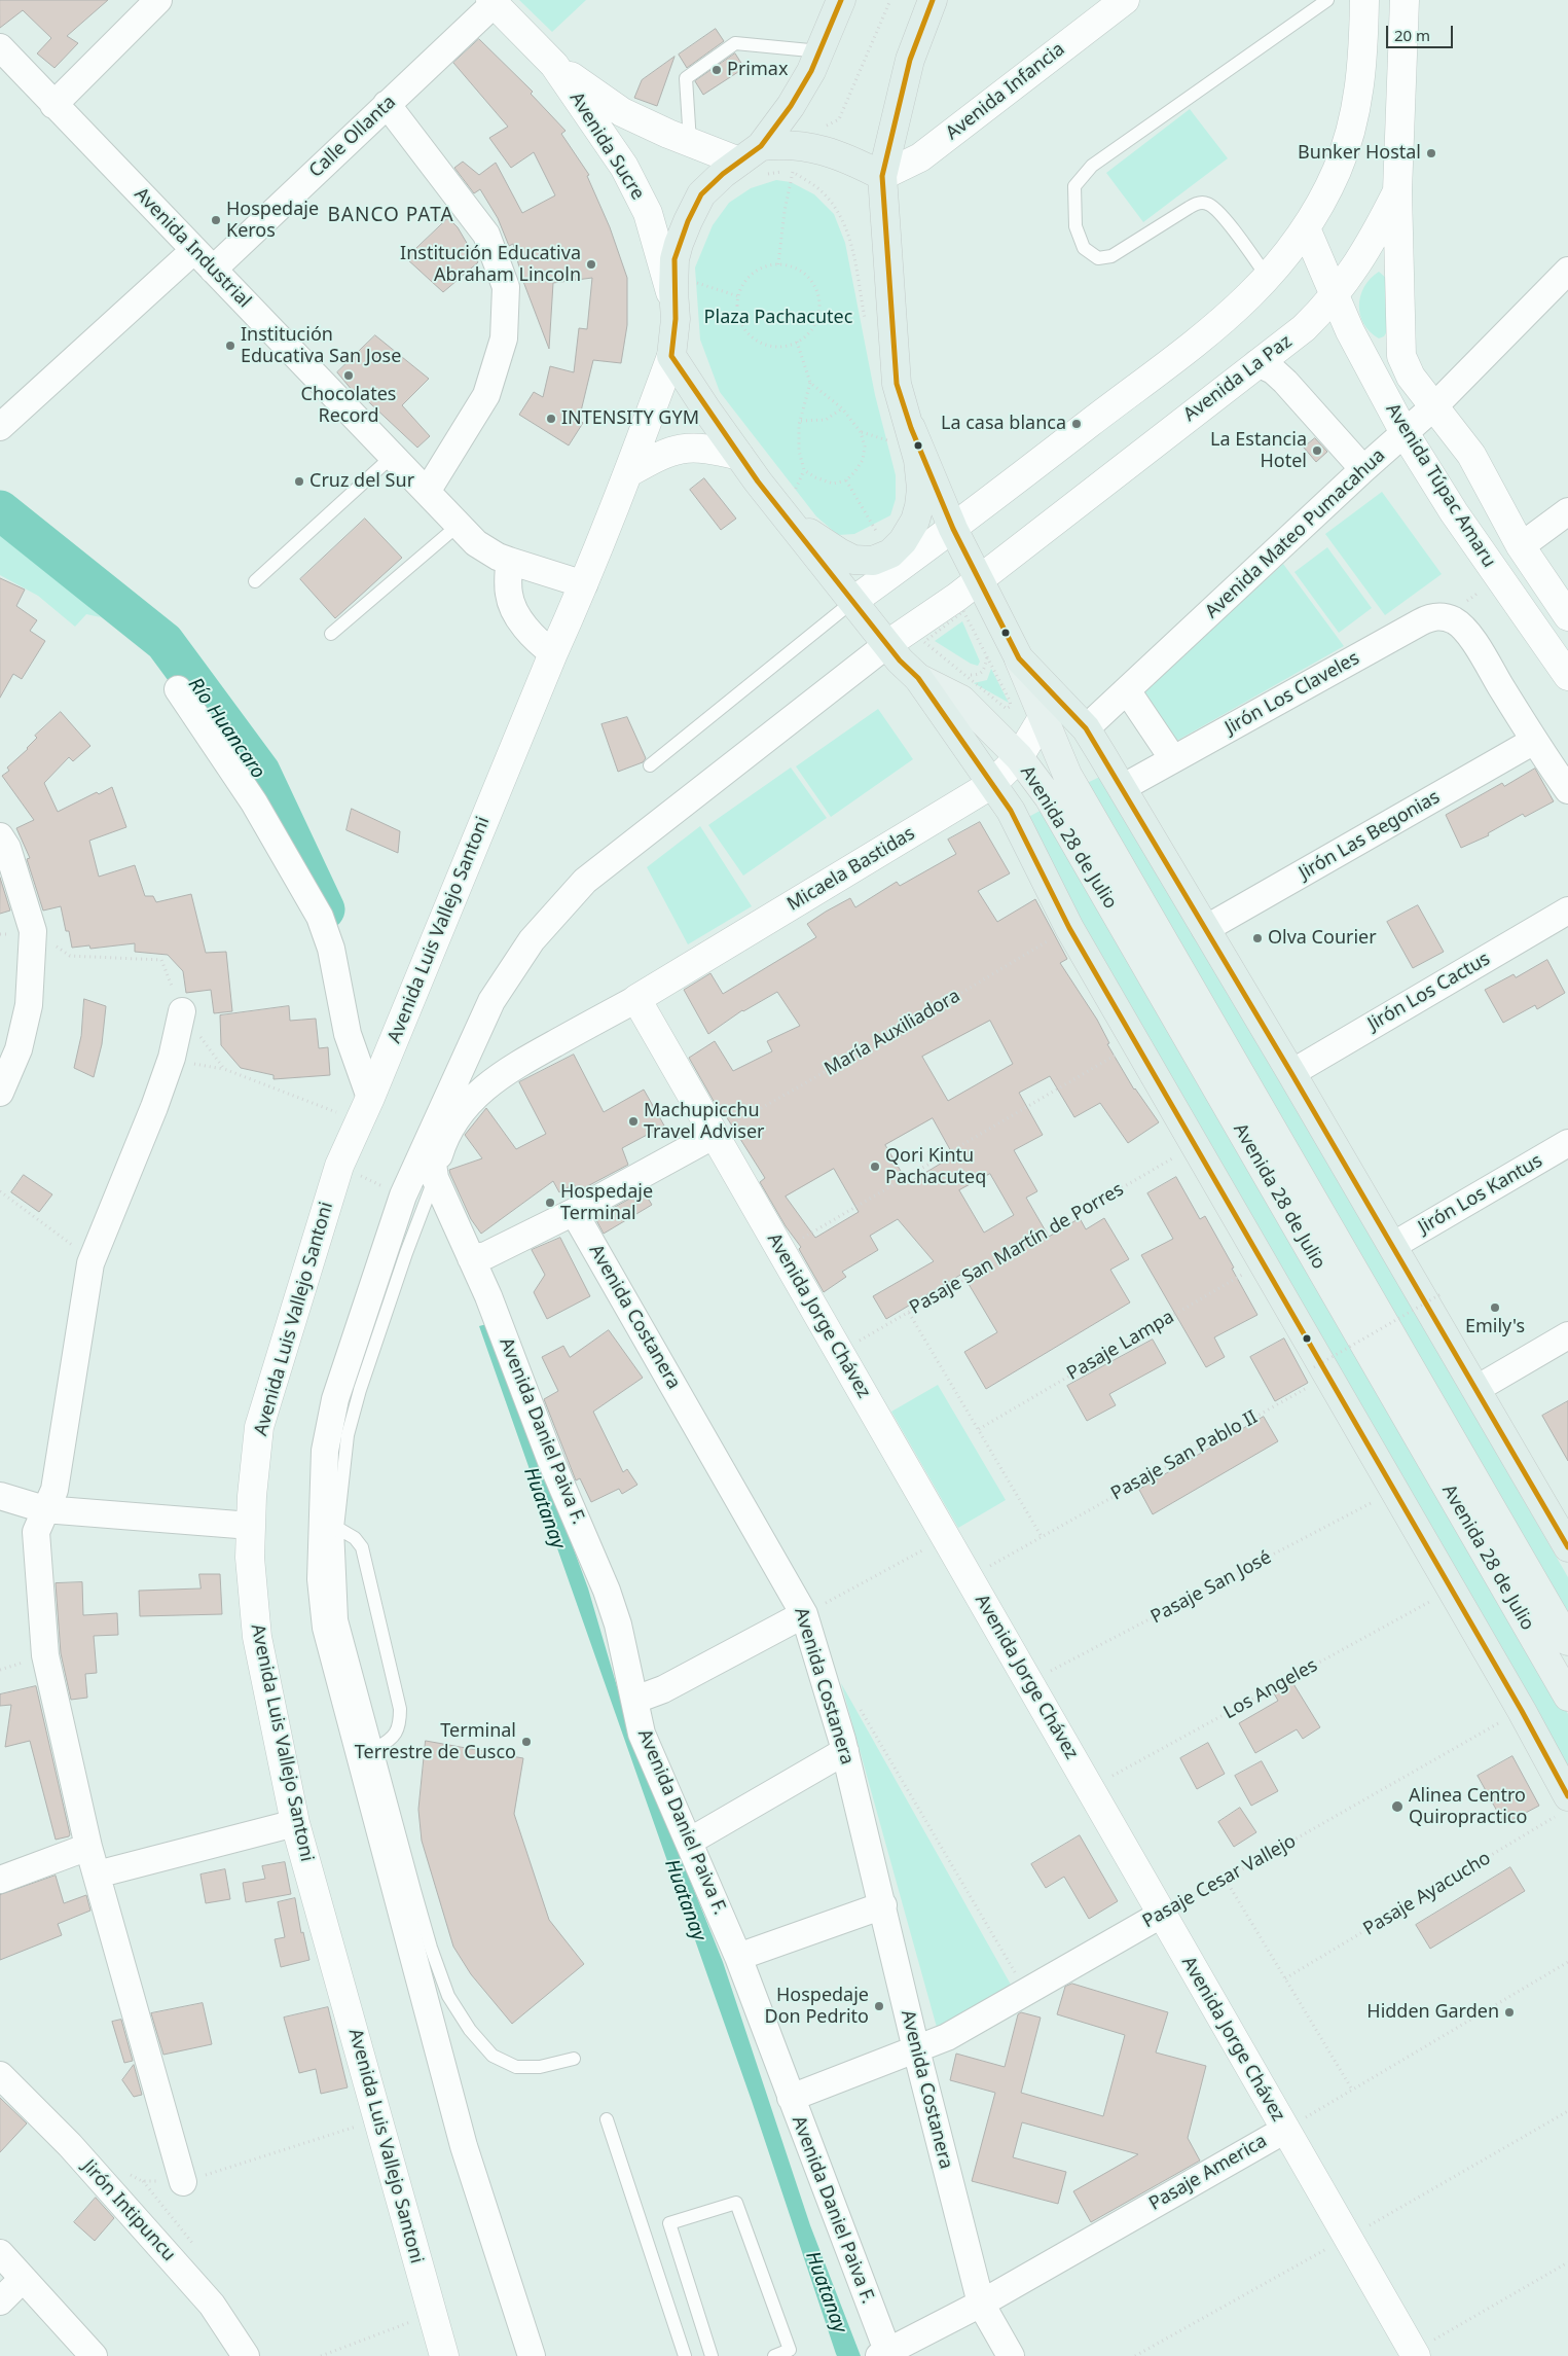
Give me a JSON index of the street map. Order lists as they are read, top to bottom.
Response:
{
  "streets": {
    "highway": ["Avenida 28 de Julio"],
    "street": [
      "Avenida Infancia",
      "Calle Ollanta",
      "Avenida Sucre",
      "Avenida Industrial",
      "Avenida La Paz",
      "Avenida Túpac Amaru",
      "Avenida Mateo Pumacahua",
      "Jirón Los Claveles",
      "Jirón Las Begonias",
      "Micaela Bastidas",
      "Avenida Luis Vallejo Santoni",
      "Jirón Los Cactus",
      "Jirón Los Kantus",
      "Avenida Jorge Chávez",
      "Avenida Costanera",
      "Avenida Daniel Paiva F.",
      "Pasaje Cesar Vallejo",
      "Pasaje America",
      "Jirón Intipuncu"
    ],
    "path": [
      "María Auxiliadora",
      "Pasaje San Martín de Porres",
      "Pasaje Lampa",
      "Pasaje San Pablo II",
      "Pasaje San José",
      "Los Angeles",
      "Pasaje Ayacucho"
    ]
  },
  "crossings": [
    ["Calle Ollanta", "Avenida Sucre"],
    ["Calle Ollanta", "Avenida Industrial"],
    ["Avenida Industrial", "Avenida Luis Vallejo Santoni"],
    ["Avenida La Paz", "Avenida Túpac Amaru"],
    ["Avenida Túpac Amaru", "Avenida Mateo Pumacahua"],
    ["Avenida 28 de Julio", "Micaela Bastidas"],
    ["Avenida 28 de Julio", "María Auxiliadora"],
    ["Avenida 28 de Julio", "Pasaje San Martín de Porres"],
    ["Avenida 28 de Julio", "Pasaje Lampa"],
    ["Avenida 28 de Julio", "Pasaje San Pablo II"],
    ["Avenida 28 de Julio", "Pasaje San José"],
    ["Avenida 28 de Julio", "Los Angeles"],
    ["Avenida 28 de Julio", "Pasaje Cesar Vallejo"],
    ["Avenida 28 de Julio", "Pasaje Ayacucho"],
    ["Micaela Bastidas", "Avenida Jorge Chávez"],
    ["María Auxiliadora", "Avenida Jorge Chávez"],
    ["Pasaje San Martín de Porres", "Avenida Jorge Chávez"],
    ["Avenida Jorge Chávez", "Pasaje San Pablo II"],
    ["Avenida Jorge Chávez", "Pasaje San José"],
    ["Avenida Jorge Chávez", "Los Angeles"],
    ["Avenida Jorge Chávez", "Pasaje Cesar Vallejo"],
    ["Avenida Jorge Chávez", "Pasaje America"],
    ["Avenida Costanera", "Pasaje Cesar Vallejo"],
    ["Avenida Costanera", "Pasaje America"],
    ["Avenida Daniel Paiva F.", "Pasaje Cesar Vallejo"],
    ["Avenida Daniel Paiva F.", "Pasaje America"]
  ],
  "districts": ["BANCO PATA"],
  "water": ["Río Huancaro", "Huatanay"],
  "parks": ["Plaza Pachacutec"],
  "places": [
    "Primax",
    "Bunker Hostal",
    "Hospedaje Keros",
    "Institución Educativa Abraham Lincoln",
    "Institución Educativa San Jose",
    "Chocolates Record",
    "INTENSITY GYM",
    "La casa blanca",
    "La Estancia Hotel",
    "Cruz del Sur",
    "Olva Courier",
    "Machupicchu Travel Adviser",
    "Qori Kintu Pachacuteq",
    "Hospedaje Terminal",
    "Emily's",
    "Terminal Terrestre de Cusco",
    "Alinea Centro Quiropractico",
    "Hospedaje Don Pedrito",
    "Hidden Garden"
  ],
  "scale_bar": "20 m"
}
